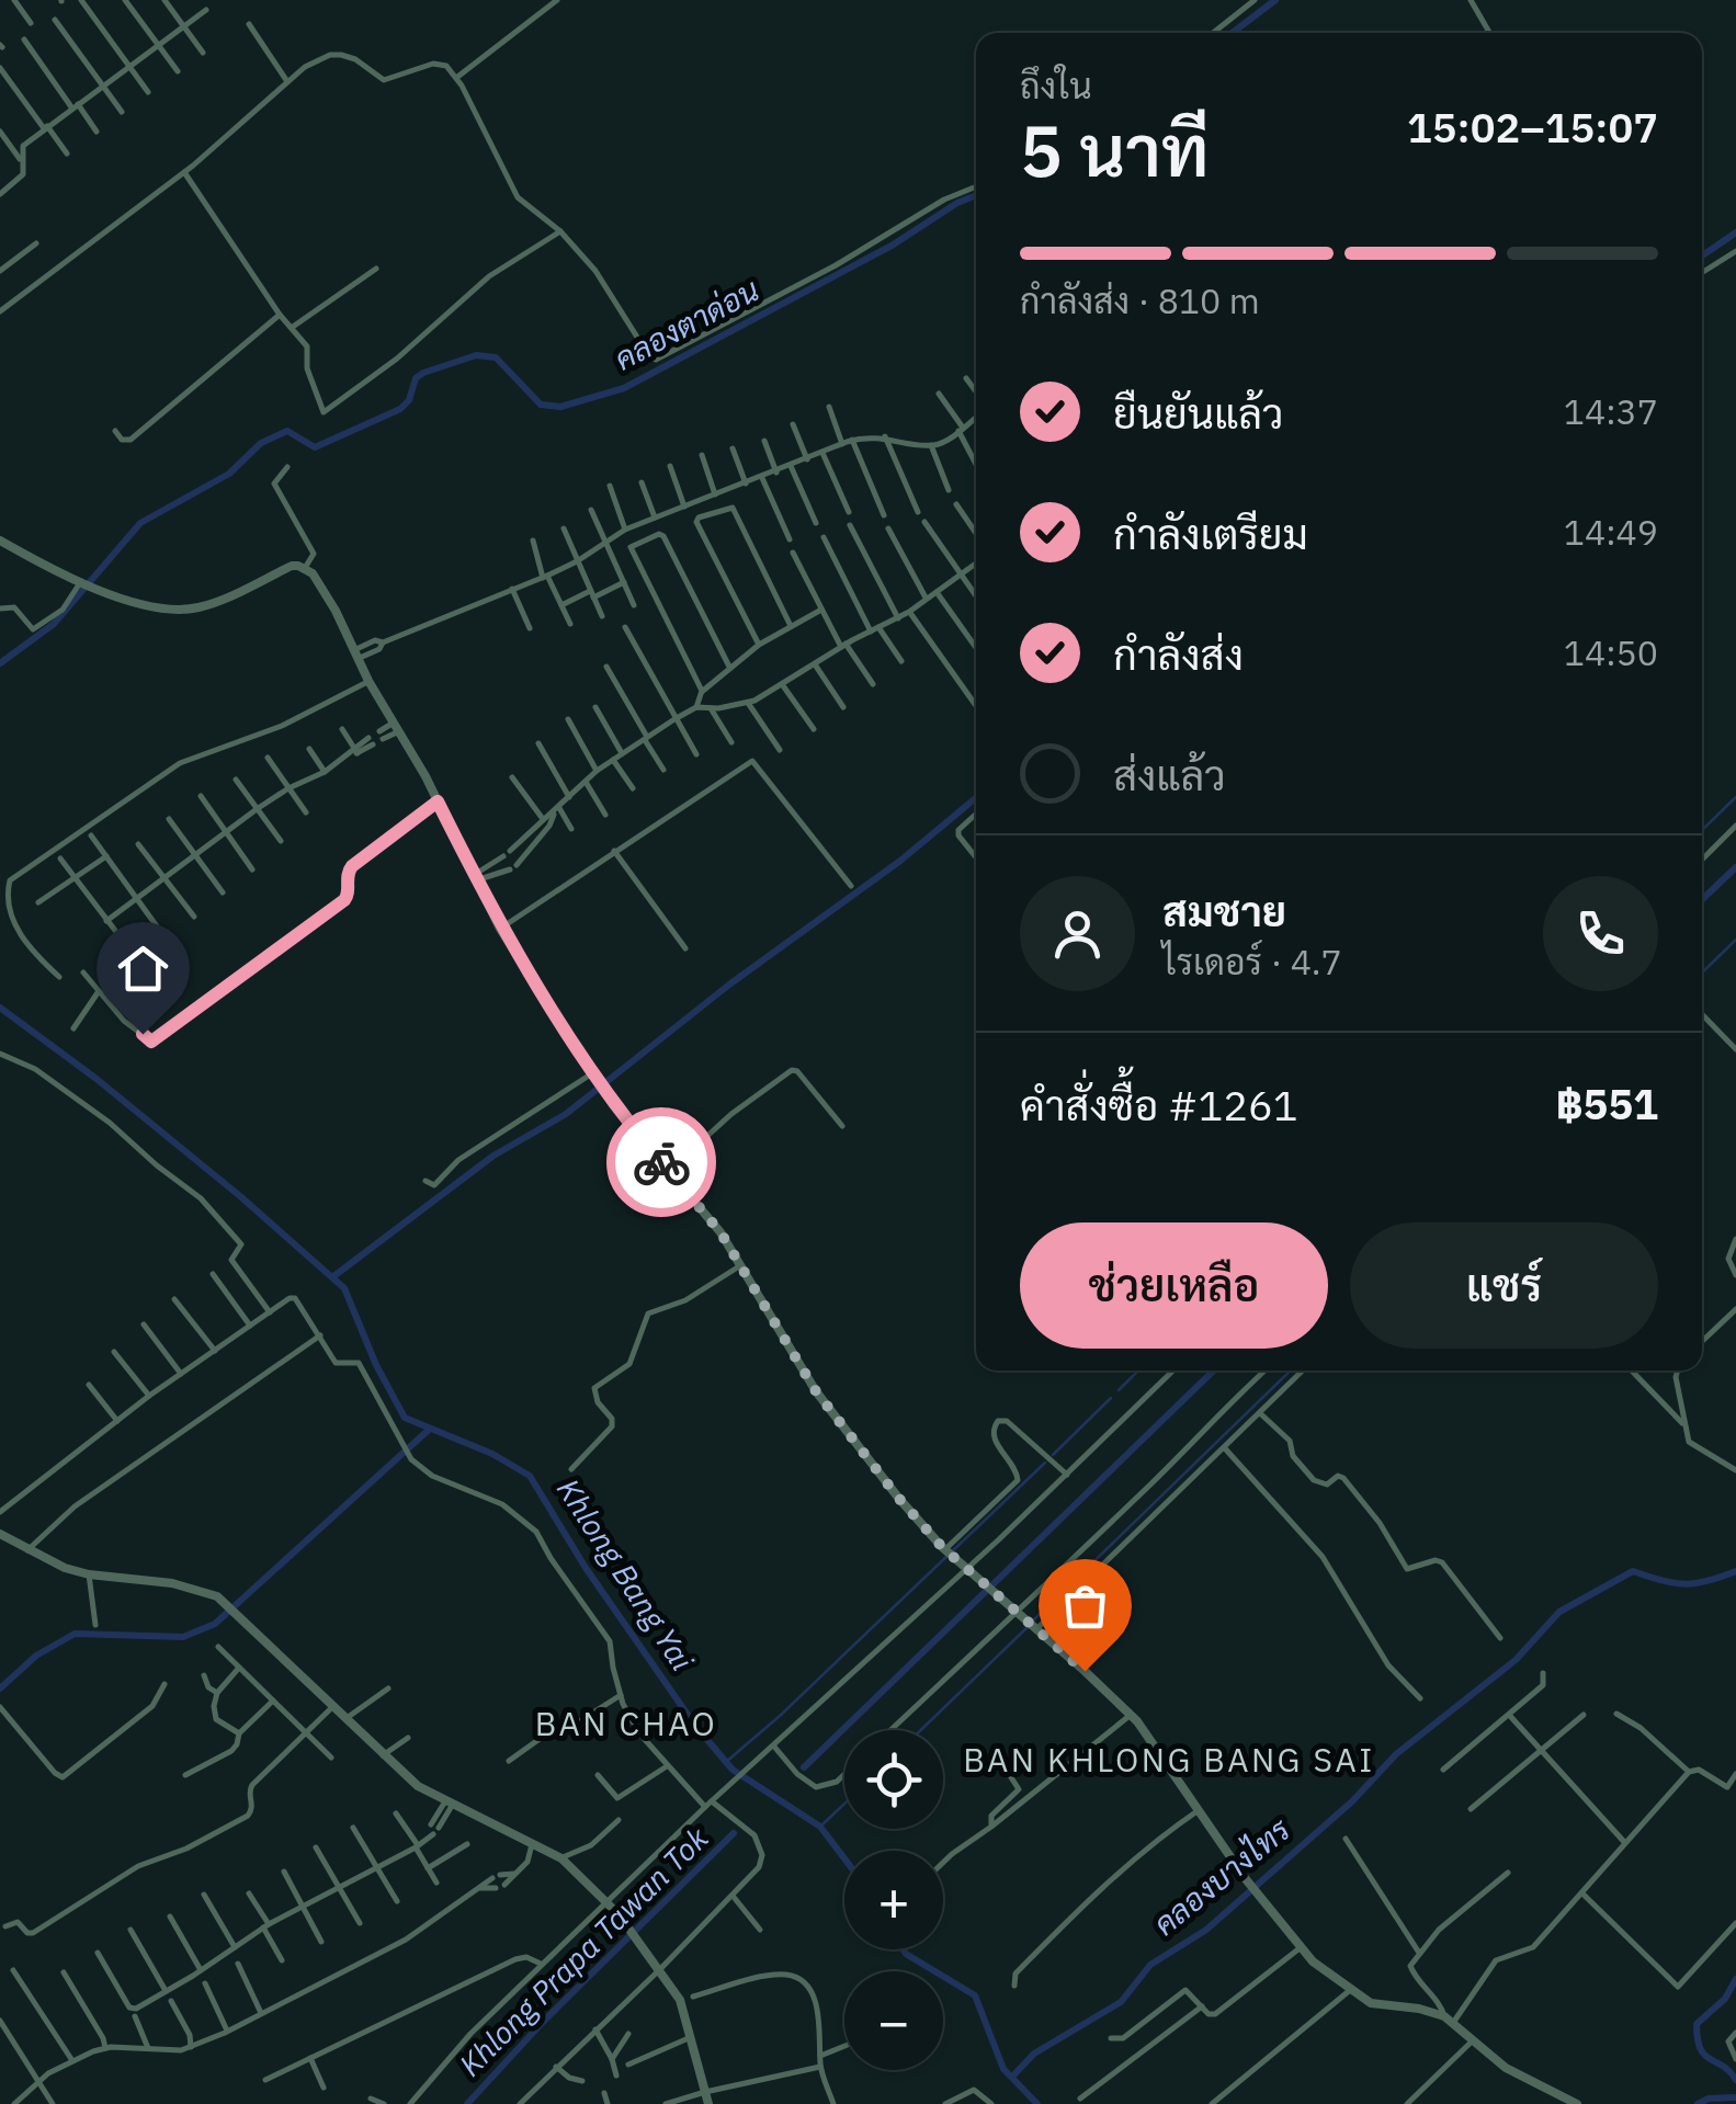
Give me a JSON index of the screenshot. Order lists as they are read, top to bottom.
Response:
{
  "districts": ["BAN CHAO", "BAN KHLONG BANG SAI"],
  "water": [
    "คลองตาด่อน",
    "Khlong Bang Yai",
    "คลองบางไทร",
    "Khlong Prapa Tawan Tok"
  ],
  "page": {
    "heading": ["5 นาที", "ถึงใน", "15:02–15:07"],
    "panel": [
      "สมชาย",
      "ไรเดอร์ · 4.7",
      "คำสั่งซื้อ #1261",
      "฿551"
    ],
    "bar": "กำลังส่ง · 810 m",
    "list": [
      ["ยืนยันแล้ว", "14:37"],
      ["กำลังเตรียม", "14:49"],
      ["กำลังส่ง", "14:50"],
      "ส่งแล้ว"
    ],
    "buttons": ["ช่วยเหลือ", "แชร์"],
    "map_buttons": ["+", "−"]
  }
}
